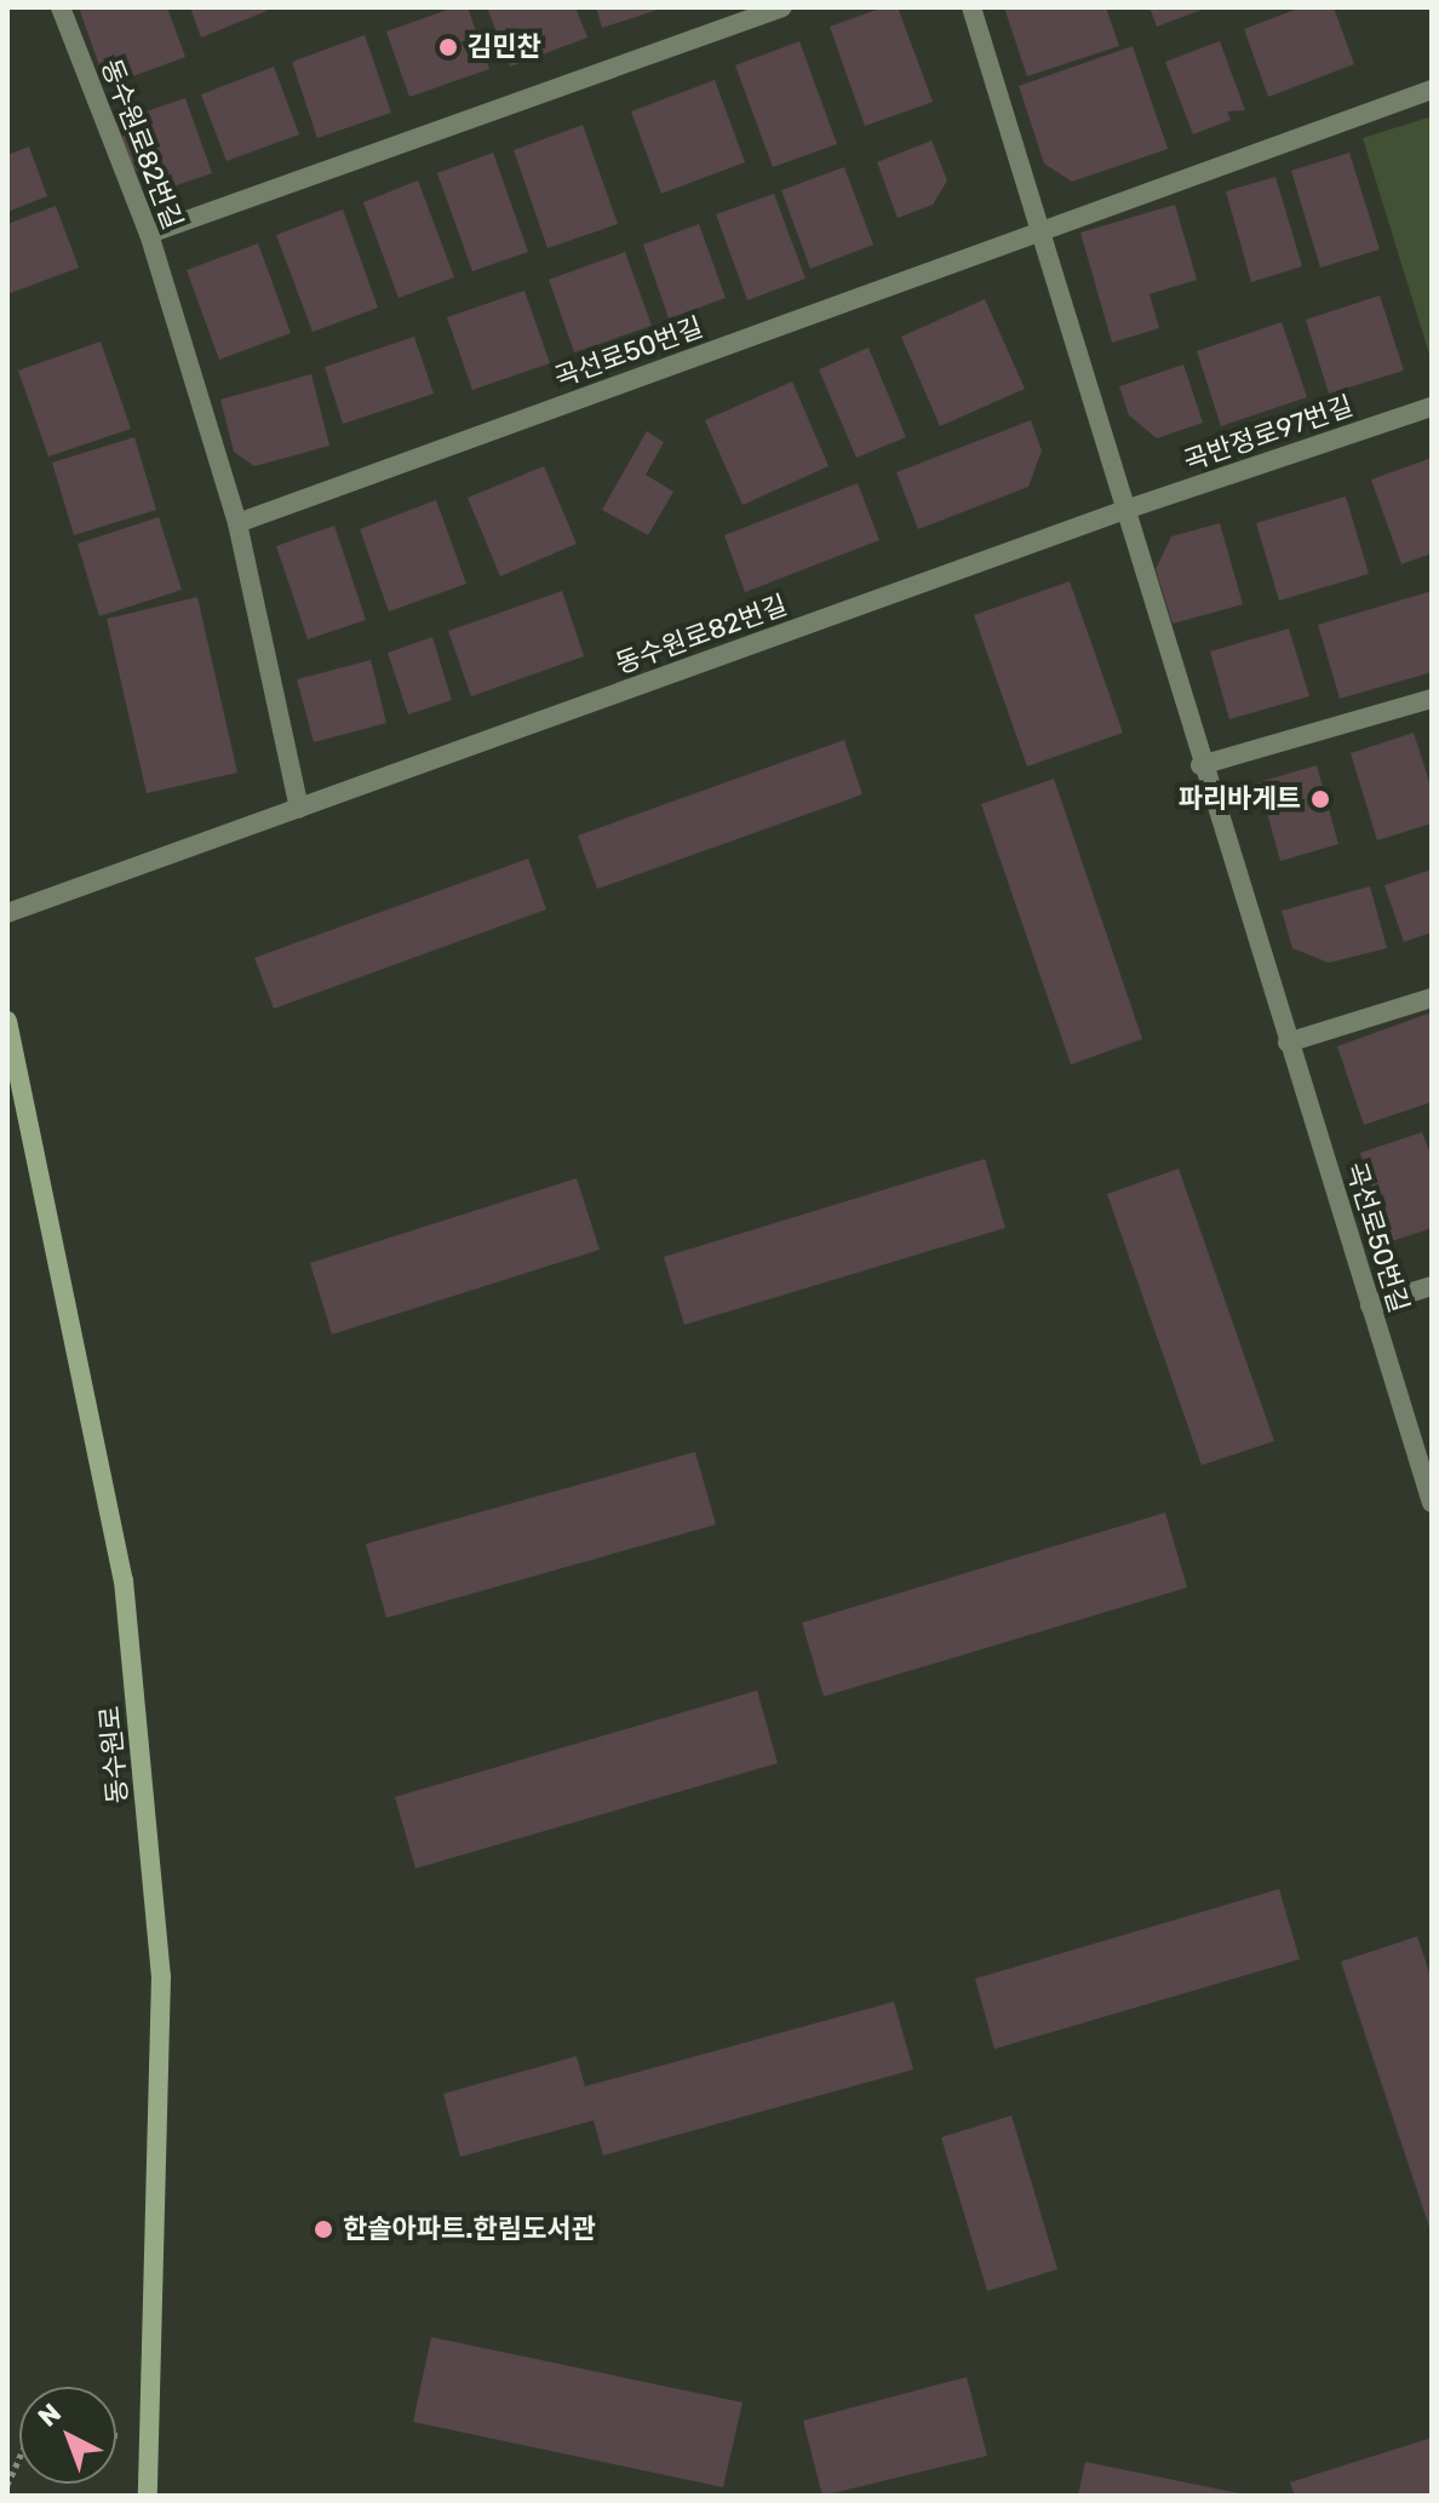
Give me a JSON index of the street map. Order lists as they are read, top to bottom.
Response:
{
  "streets": {
    "main road": ["동수원로"],
    "street": ["동수원로82번길", "곡선로50번길", "곡반정로97번길"]
  },
  "crossings": [
    ["동수원로82번길", "곡선로50번길"],
    ["동수원로82번길", "곡반정로97번길"],
    ["곡선로50번길", "곡반정로97번길"]
  ],
  "places": ["김민찬", "파리바게트", "한솔아파트.한림도서관"],
  "north": "top left"
}
